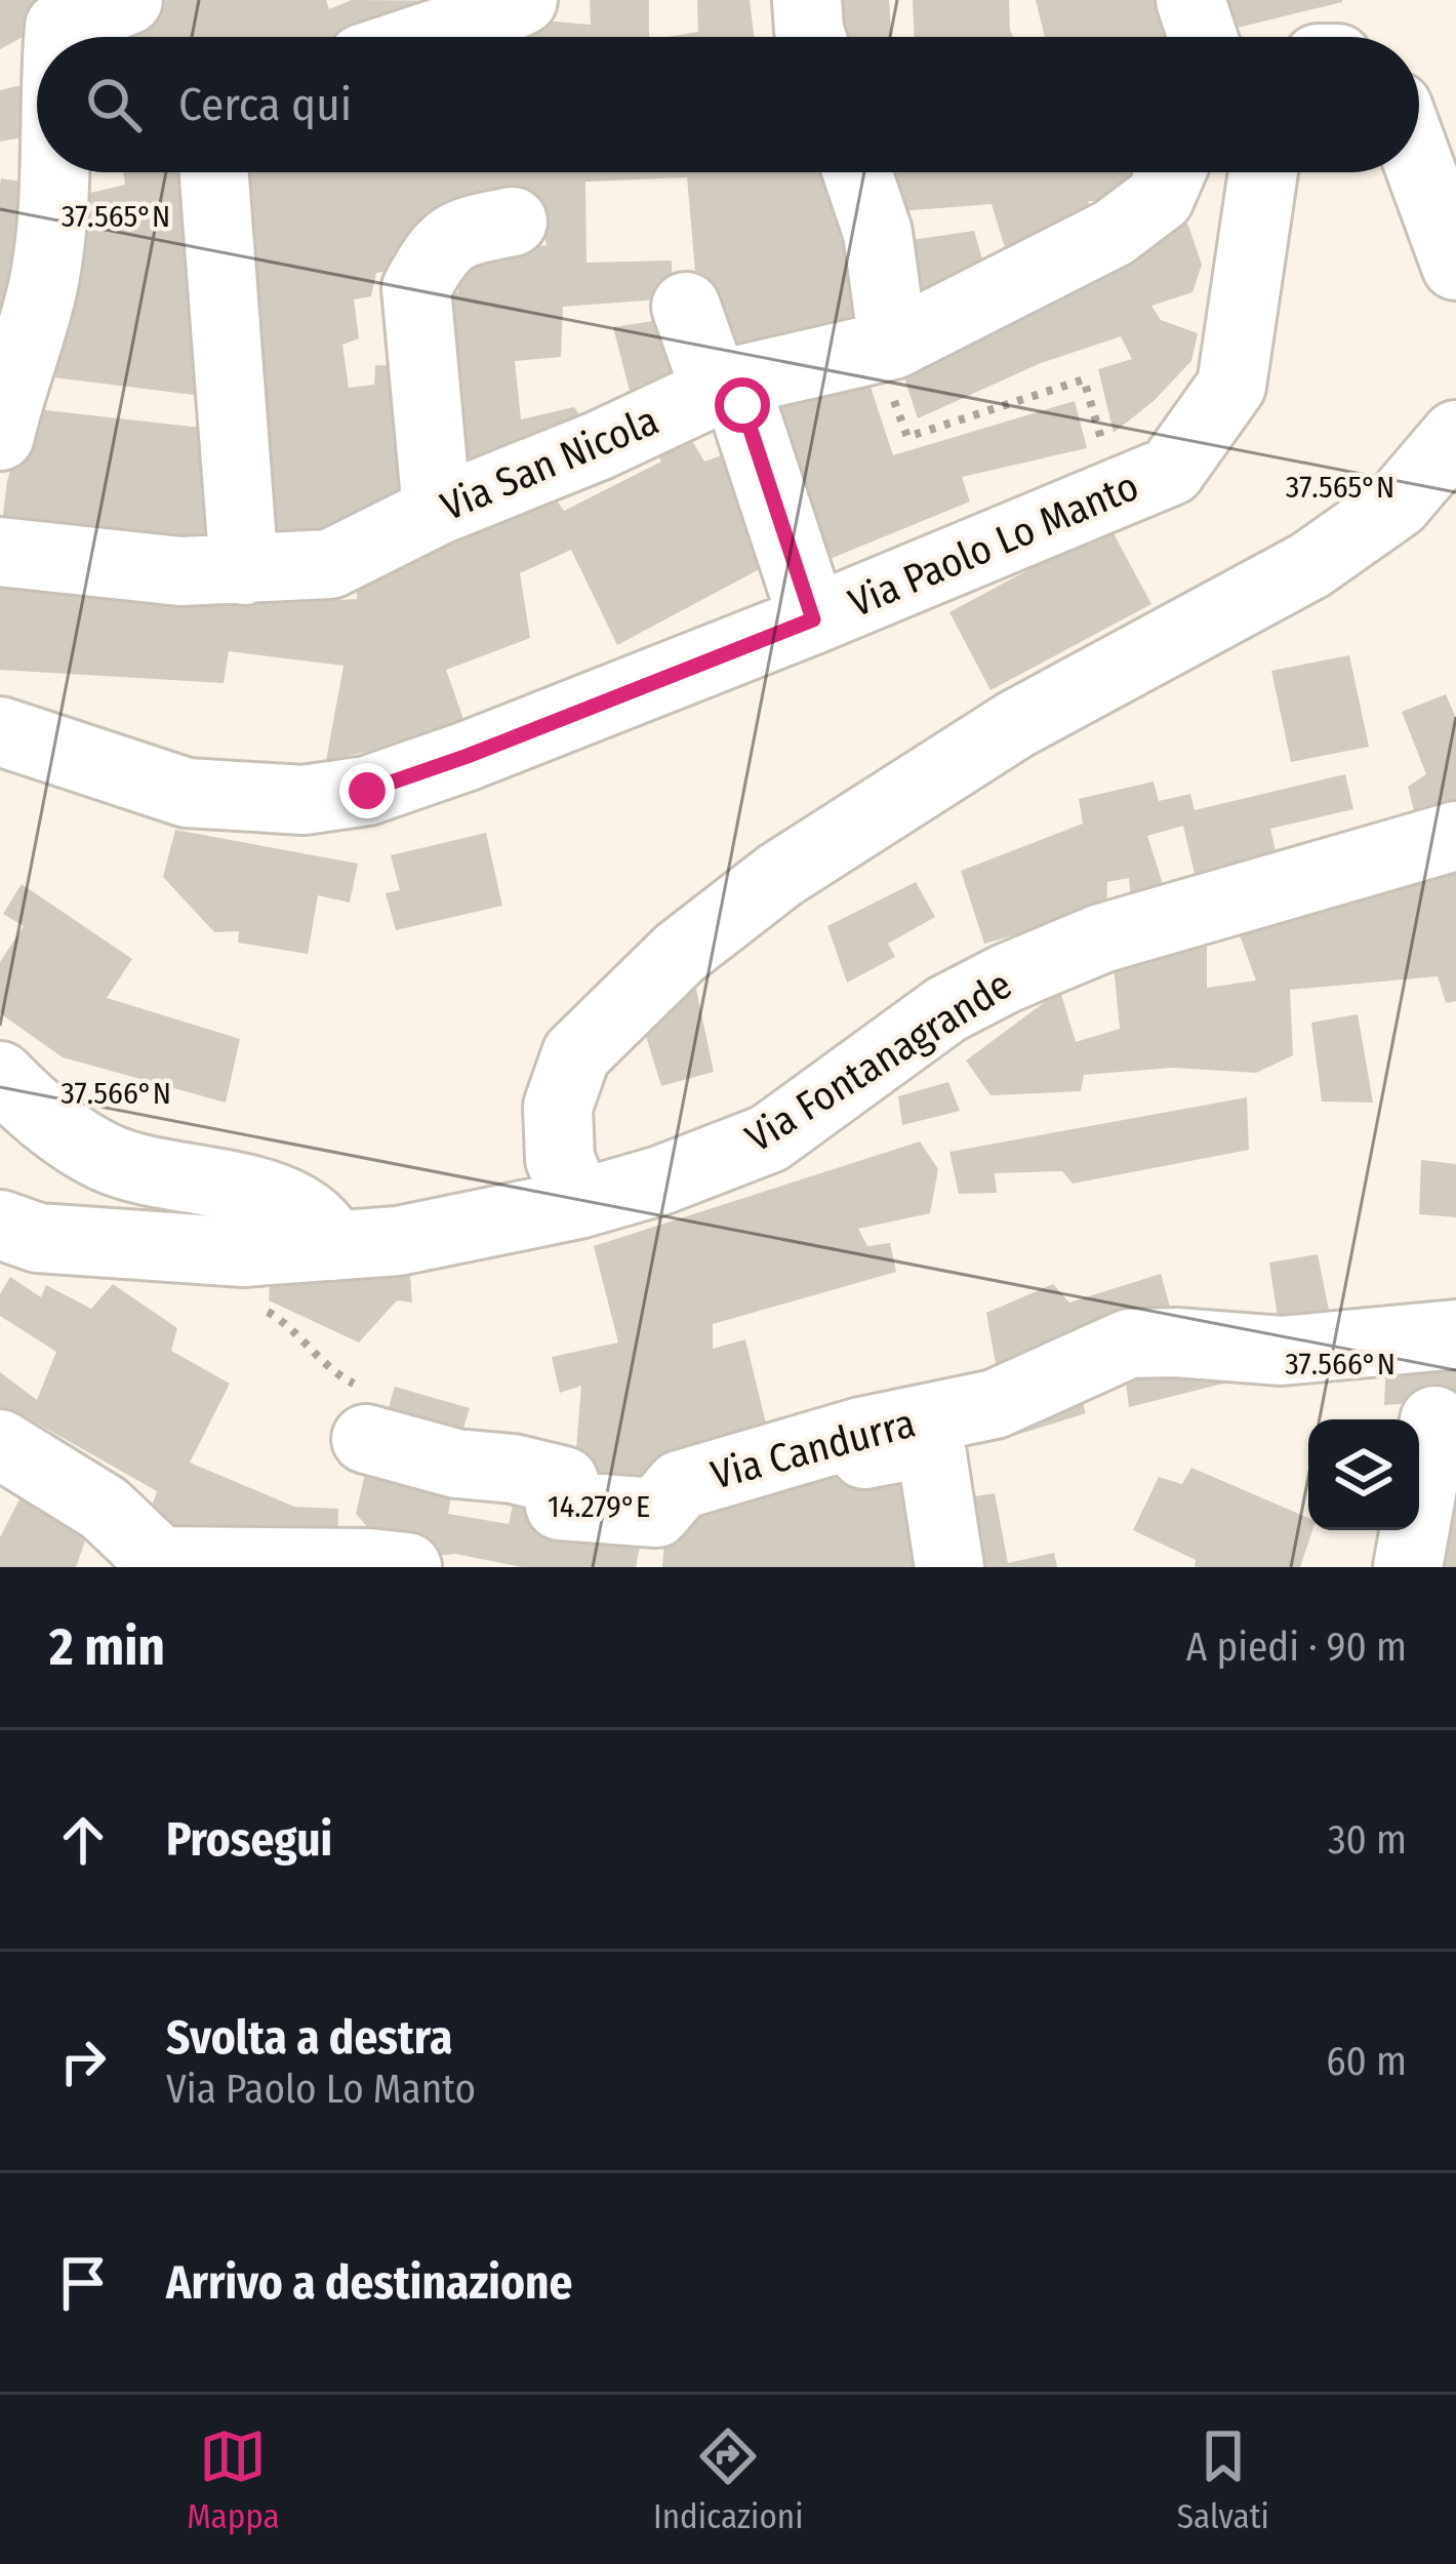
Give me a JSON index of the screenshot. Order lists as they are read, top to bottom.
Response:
{
  "streets": {
    "street": [
      "Via San Nicola",
      "Via Paolo Lo Manto",
      "Via Fontanagrande",
      "Via Candurra"
    ]
  },
  "page": {
    "search": "Cerca qui",
    "heading": ["2 min", "A piedi · 90 m"],
    "list": [
      ["Prosegui", "30 m"],
      ["Svolta a destra", "Via Paolo Lo Manto", "60 m"],
      "Arrivo a destinazione"
    ],
    "nav": ["Mappa", "Indicazioni", "Salvati"]
  },
  "coordinates": ["37.565°N", "37.566°N", "14.279°E"]
}
